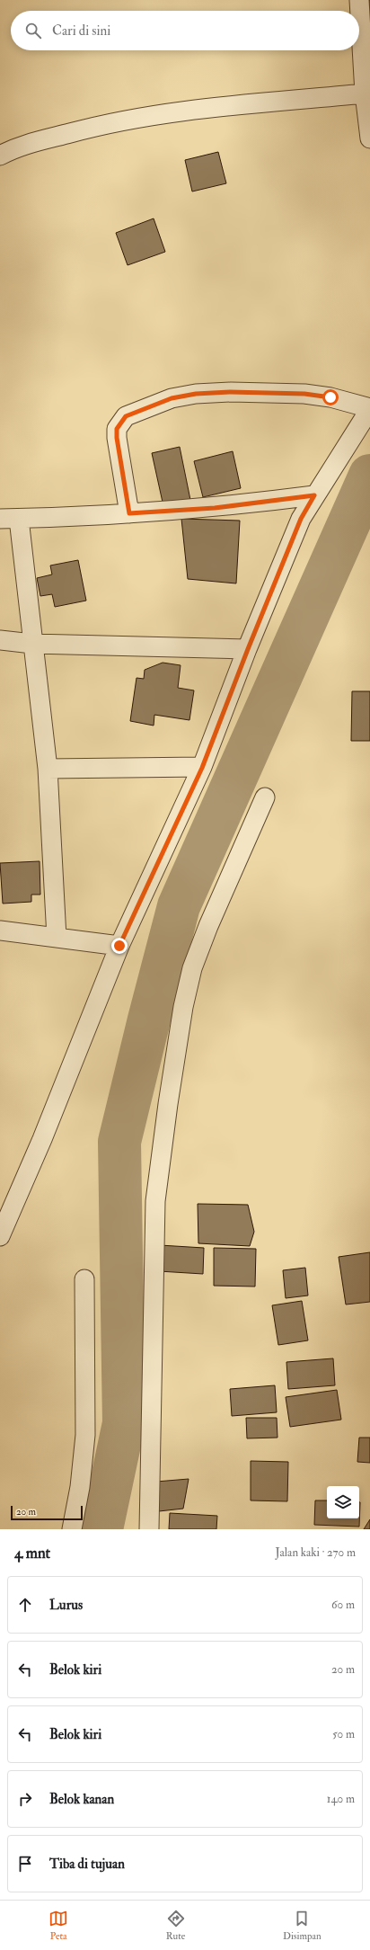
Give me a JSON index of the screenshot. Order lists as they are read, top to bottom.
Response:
{
  "scale_bar": "20 m",
  "page": {
    "search": "Cari di sini",
    "scale": "20 m",
    "heading": ["4 mnt", "Jalan kaki · 270 m"],
    "list": [
      ["Lurus", "60 m"],
      ["Belok kiri", "20 m"],
      ["Belok kiri", "50 m"],
      ["Belok kanan", "140 m"],
      "Tiba di tujuan"
    ],
    "nav": ["Peta", "Rute", "Disimpan"]
  }
}
